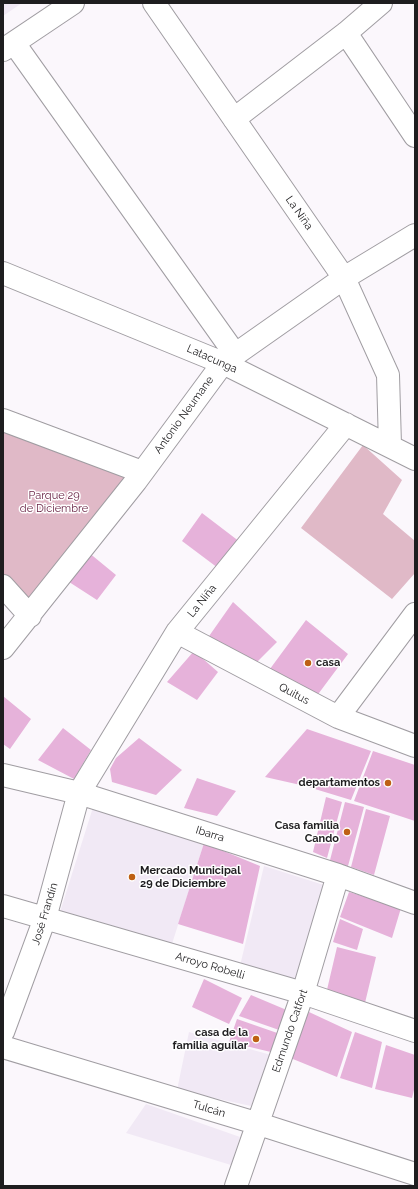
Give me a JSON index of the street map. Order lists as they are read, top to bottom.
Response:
{
  "streets": {
    "street": [
      "La Niña",
      "Latacunga",
      "Antonio Neumane",
      "Quitus",
      "Ibarra",
      "José Frandín",
      "Arroyo Robelli",
      "Edmundo Catfort",
      "Tulcán"
    ]
  },
  "crossings": [
    ["La Niña", "Latacunga"],
    ["La Niña", "Antonio Neumane"],
    ["La Niña", "Quitus"],
    ["La Niña", "Ibarra"],
    ["La Niña", "José Frandín"],
    ["Latacunga", "Antonio Neumane"],
    ["Ibarra", "José Frandín"],
    ["Ibarra", "Edmundo Catfort"],
    ["José Frandín", "Arroyo Robelli"],
    ["Arroyo Robelli", "Edmundo Catfort"],
    ["Edmundo Catfort", "Tulcán"]
  ],
  "parks": ["Parque 29 de Diciembre"],
  "places": [
    "casa",
    "departamentos",
    "Casa familia Cando",
    "Mercado Municipal 29 de Diciembre",
    "casa de la familia aguilar"
  ]
}
